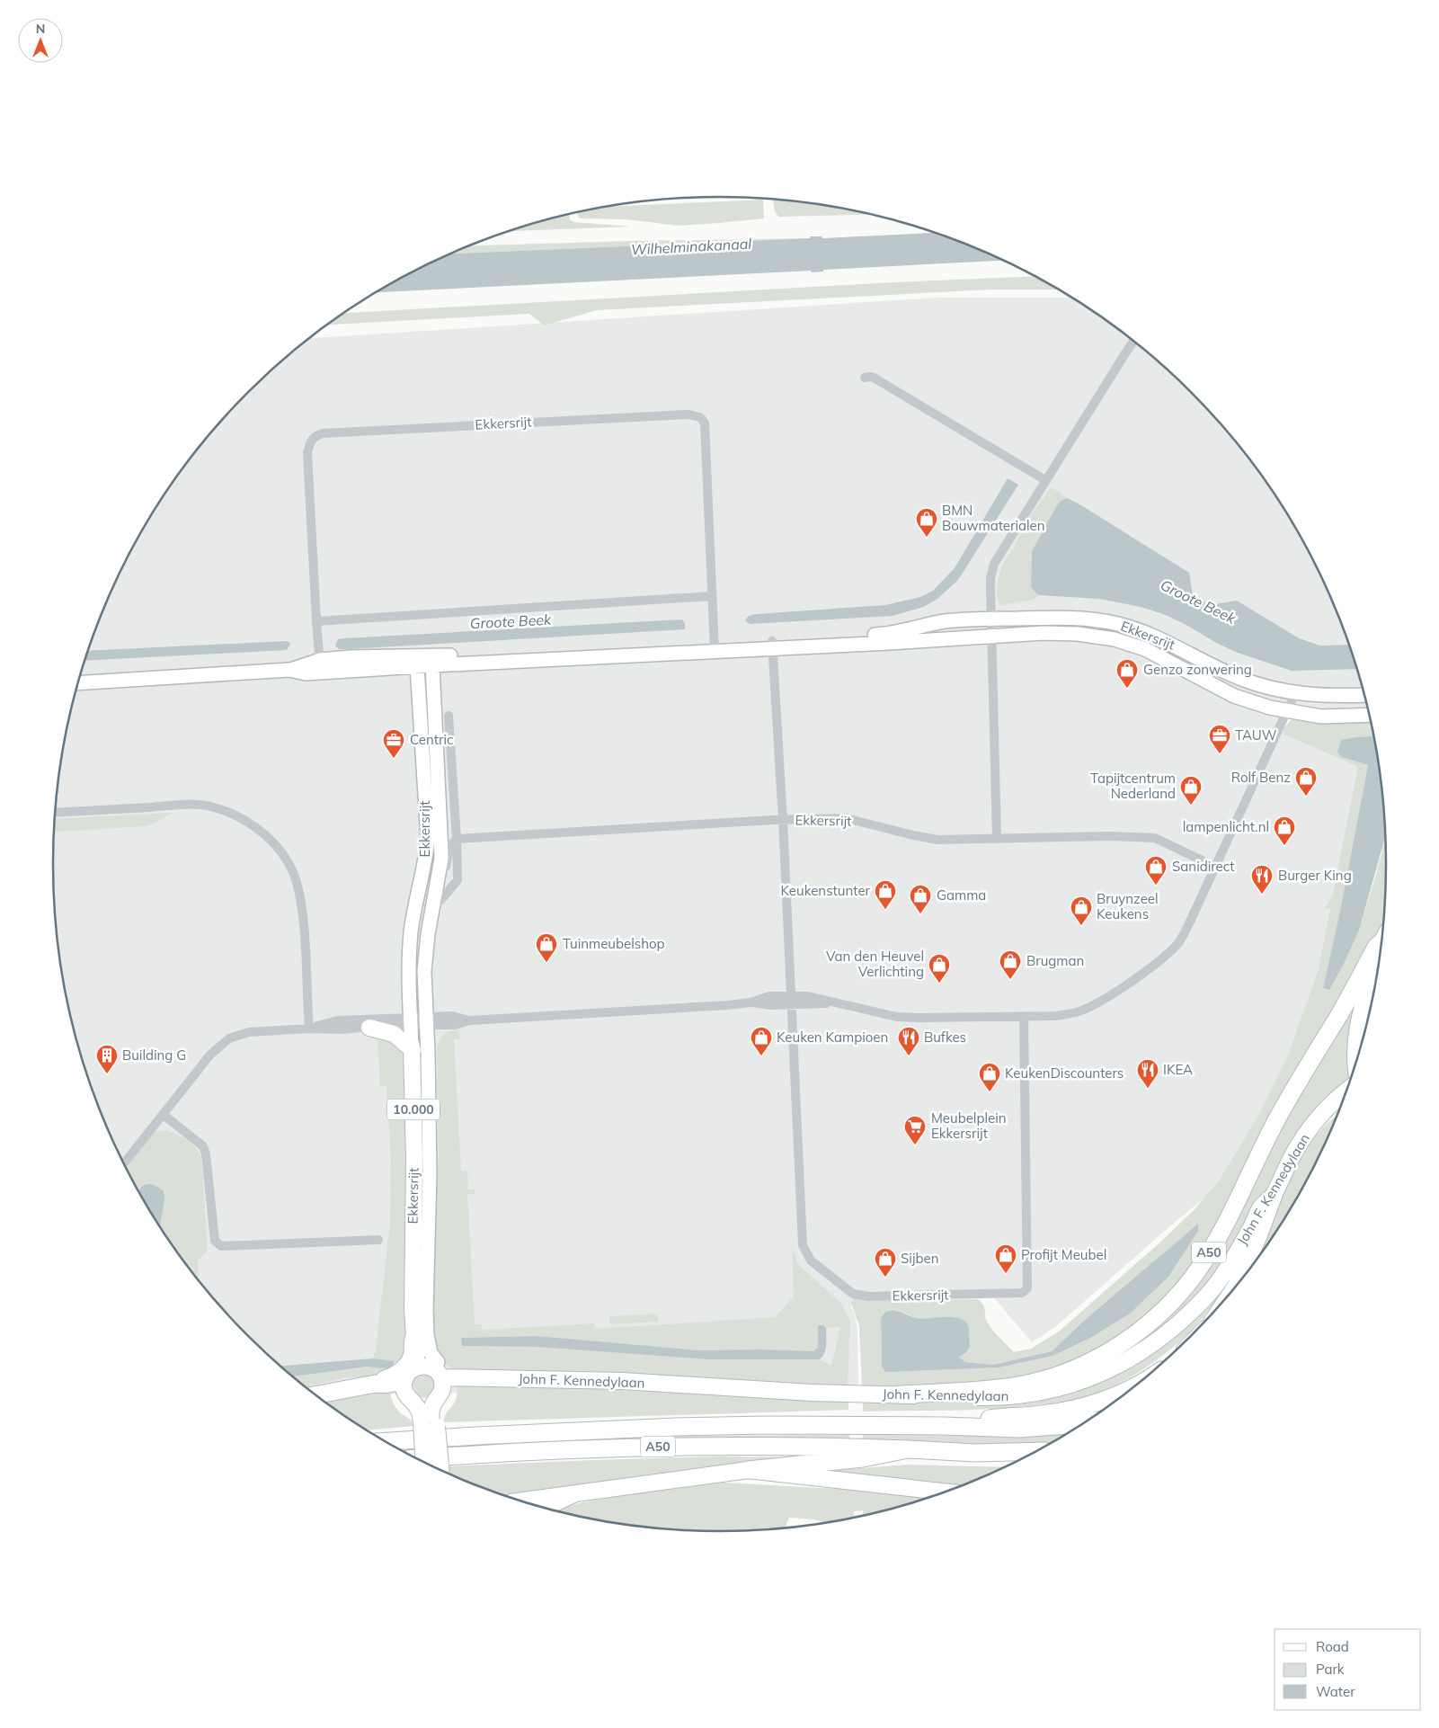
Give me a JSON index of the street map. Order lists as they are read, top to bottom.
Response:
{
  "streets": {
    "highway": [
      "Ekkersrijt",
      "10.000",
      "John F. Kennedylaan",
      "A50"
    ]
  },
  "crossings": [
    ["John F. Kennedylaan", "A50"]
  ],
  "water": ["Wilhelminakanaal", "Groote Beek"],
  "places": {
    "shop": [
      "BMN Bouwmaterialen",
      "Genzo zonwering",
      "Rolf Benz",
      "Tapijtcentrum Nederland",
      "lampenlicht.nl",
      "Sanidirect",
      "Keukenstunter",
      "Gamma",
      "Bruynzeel Keukens",
      "Tuinmeubelshop",
      "Brugman",
      "Van den Heuvel Verlichting",
      "Keuken Kampioen",
      "KeukenDiscounters",
      "Profijt Meubel",
      "Sijben"
    ],
    "office": ["TAUW", "Centric"],
    "restaurant": ["Burger King", "Bufkes", "IKEA"],
    "building": ["Building G"],
    "supermarket": ["Meubelplein Ekkersrijt"]
  },
  "legend": ["Road", "Park", "Water"],
  "north": "top"
}
